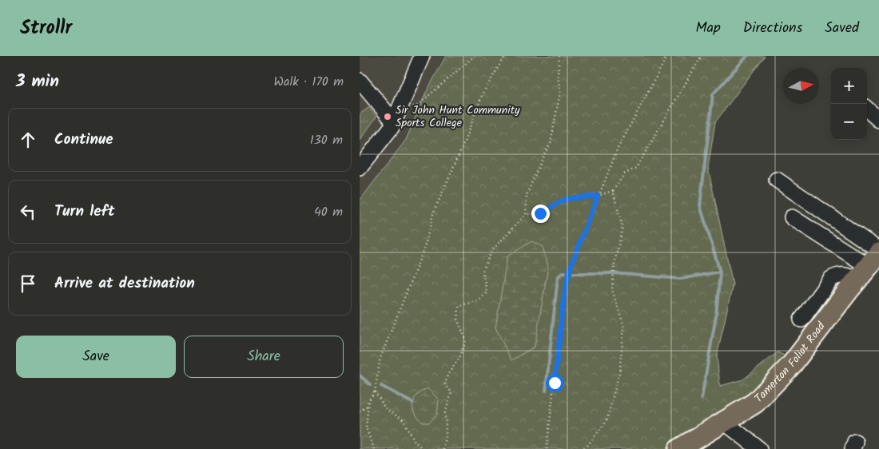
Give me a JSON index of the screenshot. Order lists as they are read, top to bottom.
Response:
{
  "streets": {
    "main road": ["Tamerton Foliot Road"]
  },
  "places": ["Sir John Hunt Community Sports College"],
  "north": "right",
  "page": {
    "header": "Strollr",
    "nav": ["Map", "Directions", "Saved"],
    "heading": ["3 min", "Walk · 170 m"],
    "map_buttons": ["+", "−"],
    "list": [
      ["Continue", "130 m"],
      ["Turn left", "40 m"],
      "Arrive at destination"
    ],
    "buttons": ["Save", "Share"]
  }
}
